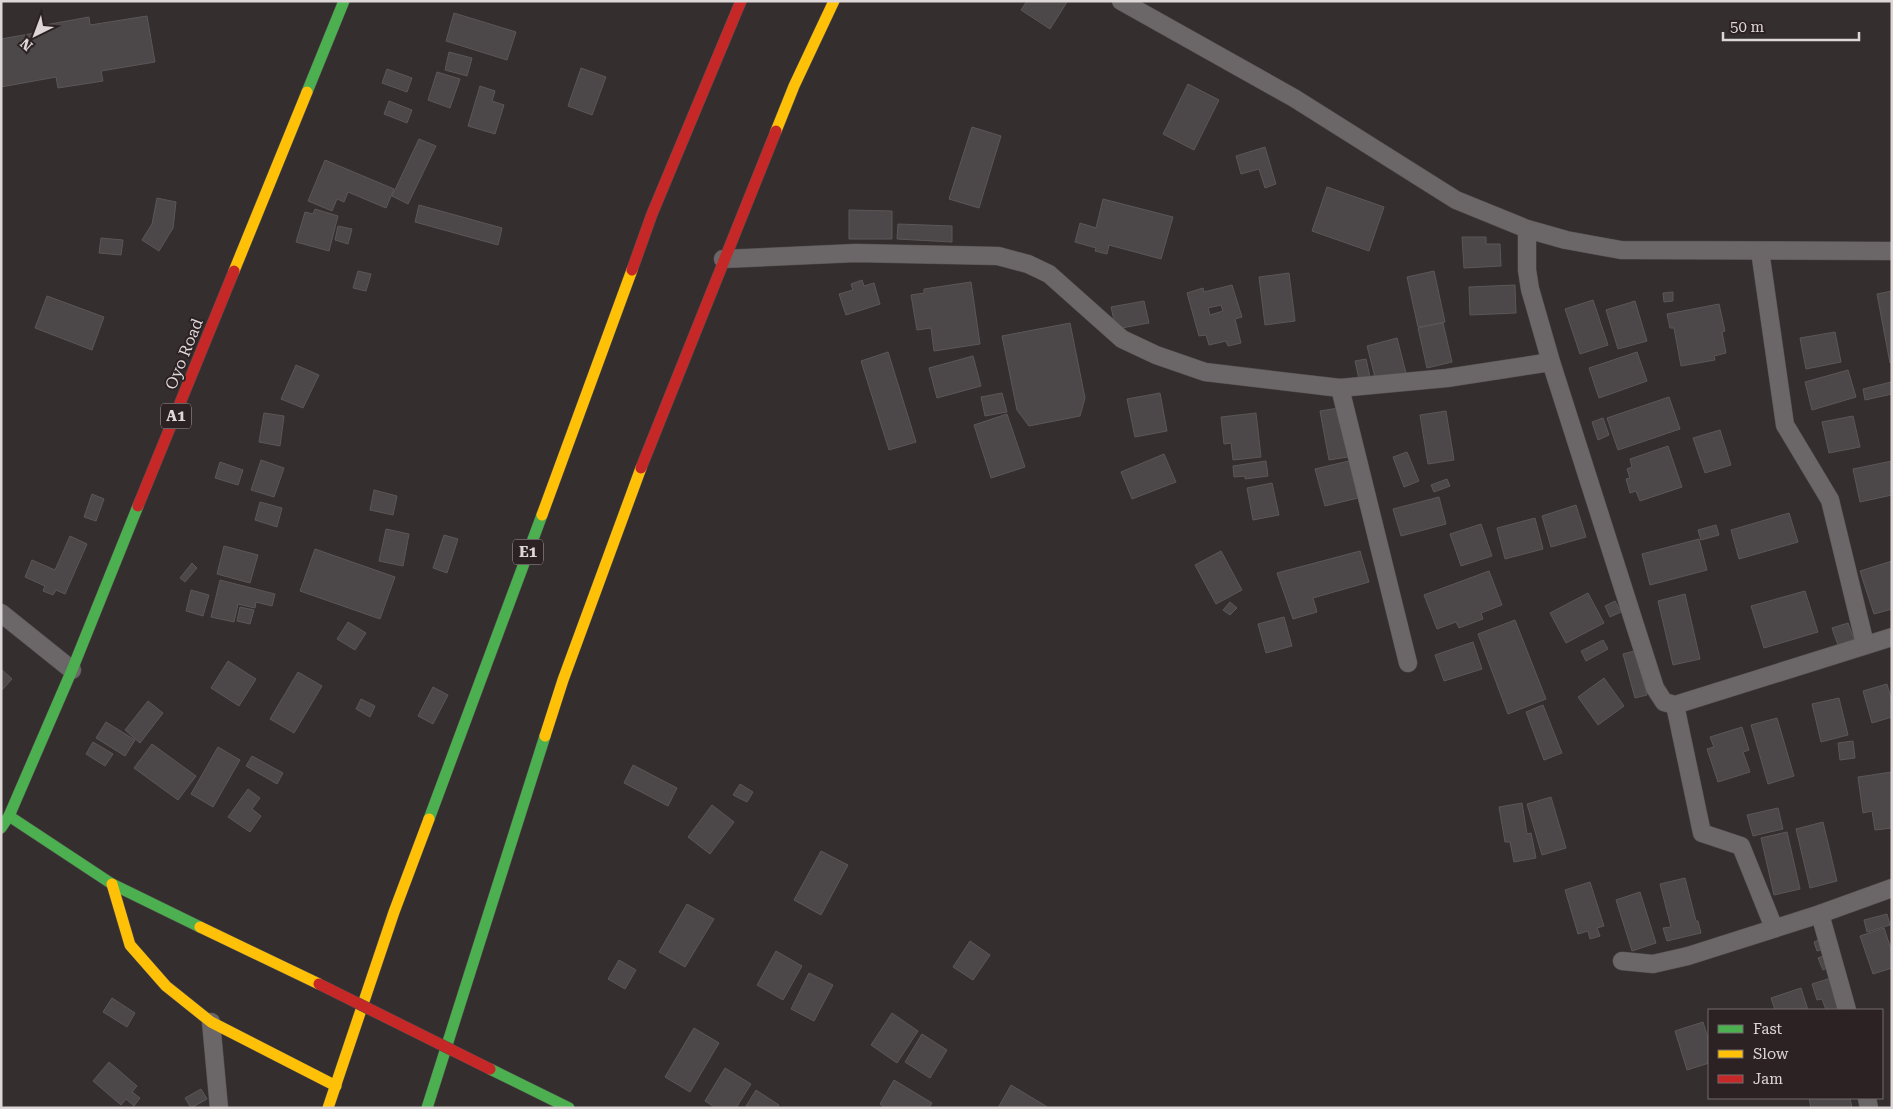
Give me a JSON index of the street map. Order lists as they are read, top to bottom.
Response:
{
  "streets": {
    "main road": ["Oyo Road", "A1", "E1"]
  },
  "legend": ["Fast", "Slow", "Jam"],
  "scale_bar": "50 m",
  "north": "bottom left"
}
